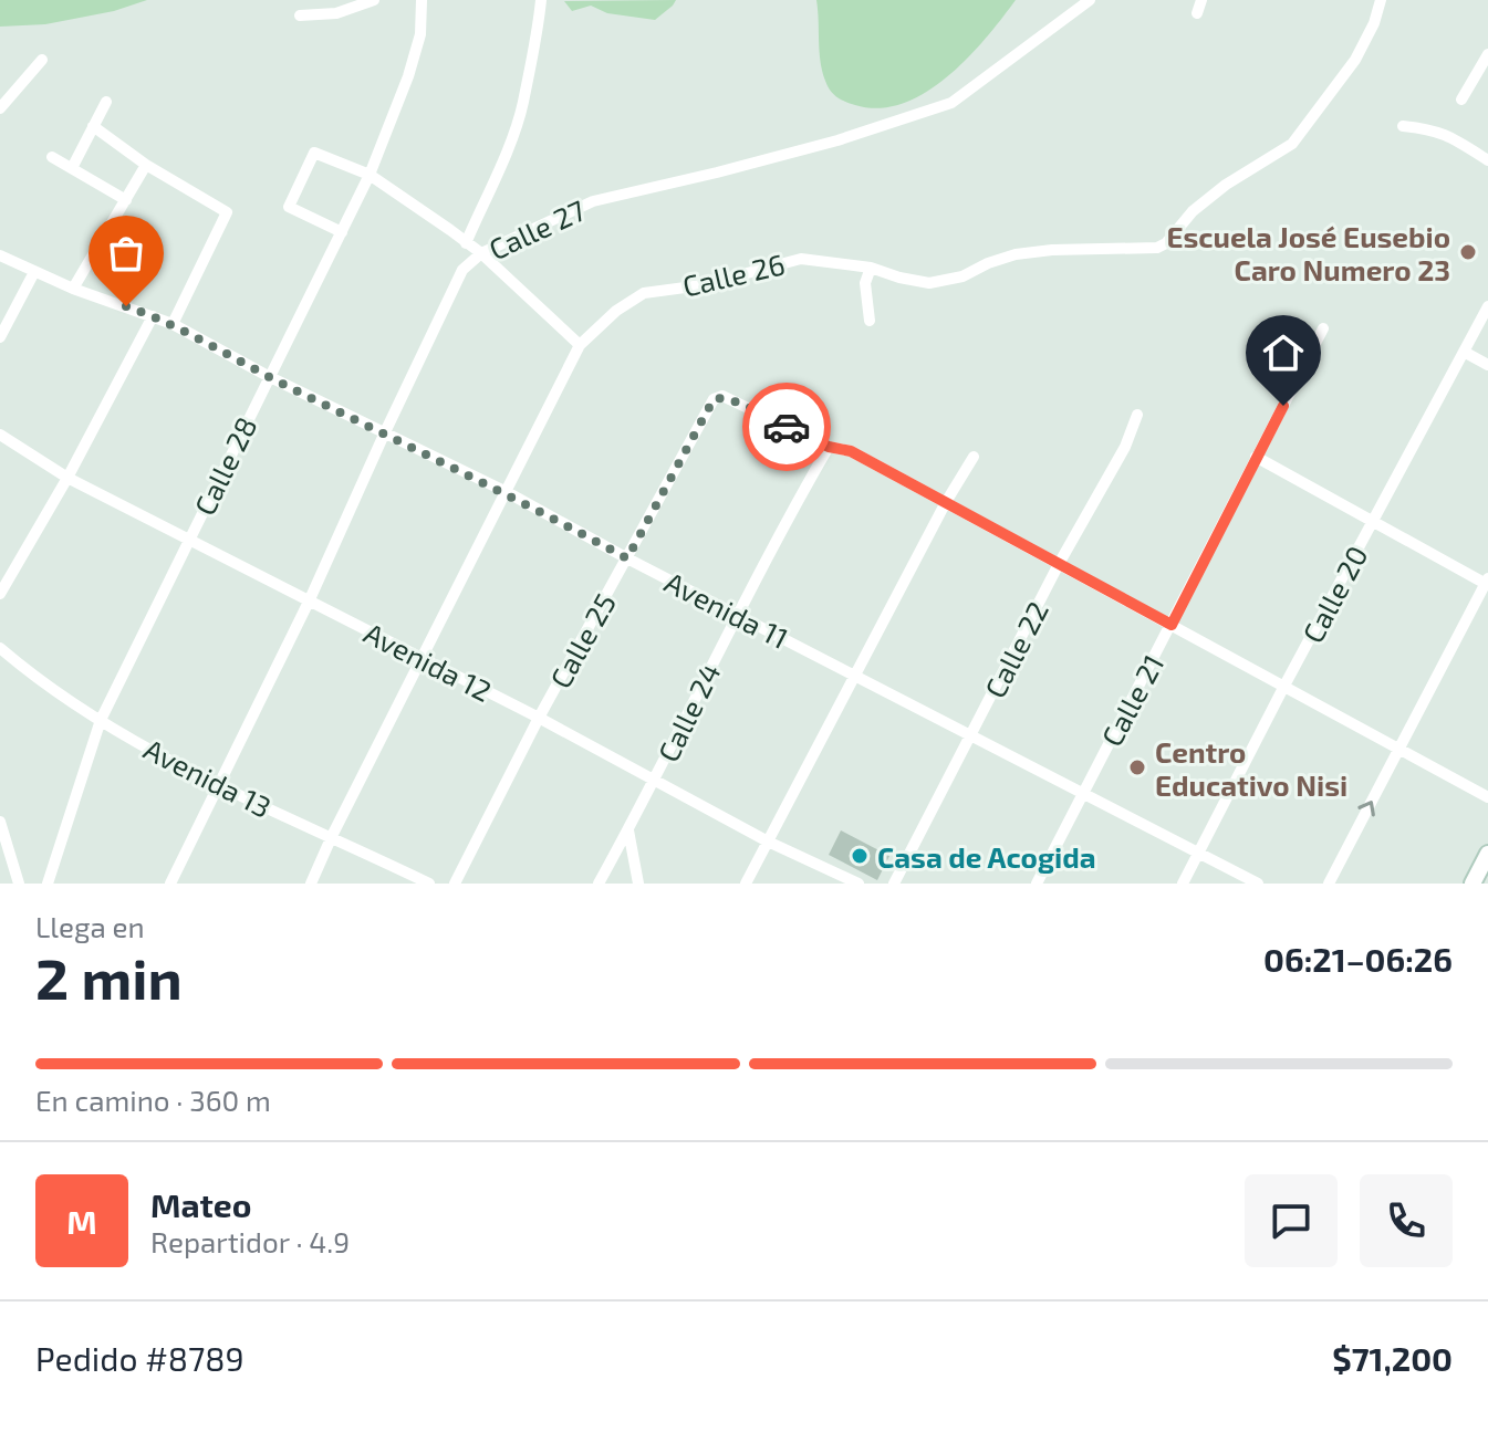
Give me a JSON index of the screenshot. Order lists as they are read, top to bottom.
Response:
{
  "streets": {
    "street": [
      "Calle 27",
      "Calle 26",
      "Calle 28",
      "Calle 20",
      "Avenida 11",
      "Calle 25",
      "Calle 22",
      "Avenida 12",
      "Calle 21",
      "Calle 24",
      "Avenida 13"
    ]
  },
  "crossings": [
    ["Calle 27", "Avenida 11"],
    ["Calle 27", "Avenida 12"],
    ["Calle 27", "Avenida 13"],
    ["Calle 26", "Avenida 11"],
    ["Calle 26", "Avenida 12"],
    ["Calle 26", "Avenida 13"],
    ["Calle 28", "Avenida 11"],
    ["Calle 28", "Avenida 12"],
    ["Calle 28", "Avenida 13"],
    ["Calle 20", "Avenida 11"],
    ["Avenida 11", "Calle 25"],
    ["Avenida 11", "Calle 22"],
    ["Avenida 11", "Calle 21"],
    ["Avenida 11", "Calle 24"],
    ["Calle 25", "Avenida 12"],
    ["Calle 25", "Calle 24"],
    ["Avenida 12", "Calle 24"]
  ],
  "places": ["Escuela José Eusebio Caro Numero 23", "Centro Educativo Nisi", "Casa de Acogida"],
  "page": {
    "heading": ["2 min", "Llega en", "06:21–06:26"],
    "panel": [
      "Mateo",
      "Repartidor · 4.9",
      "Pedido #8789",
      "$71,200"
    ],
    "bar": "En camino · 360 m",
    "round": "M"
  }
}
